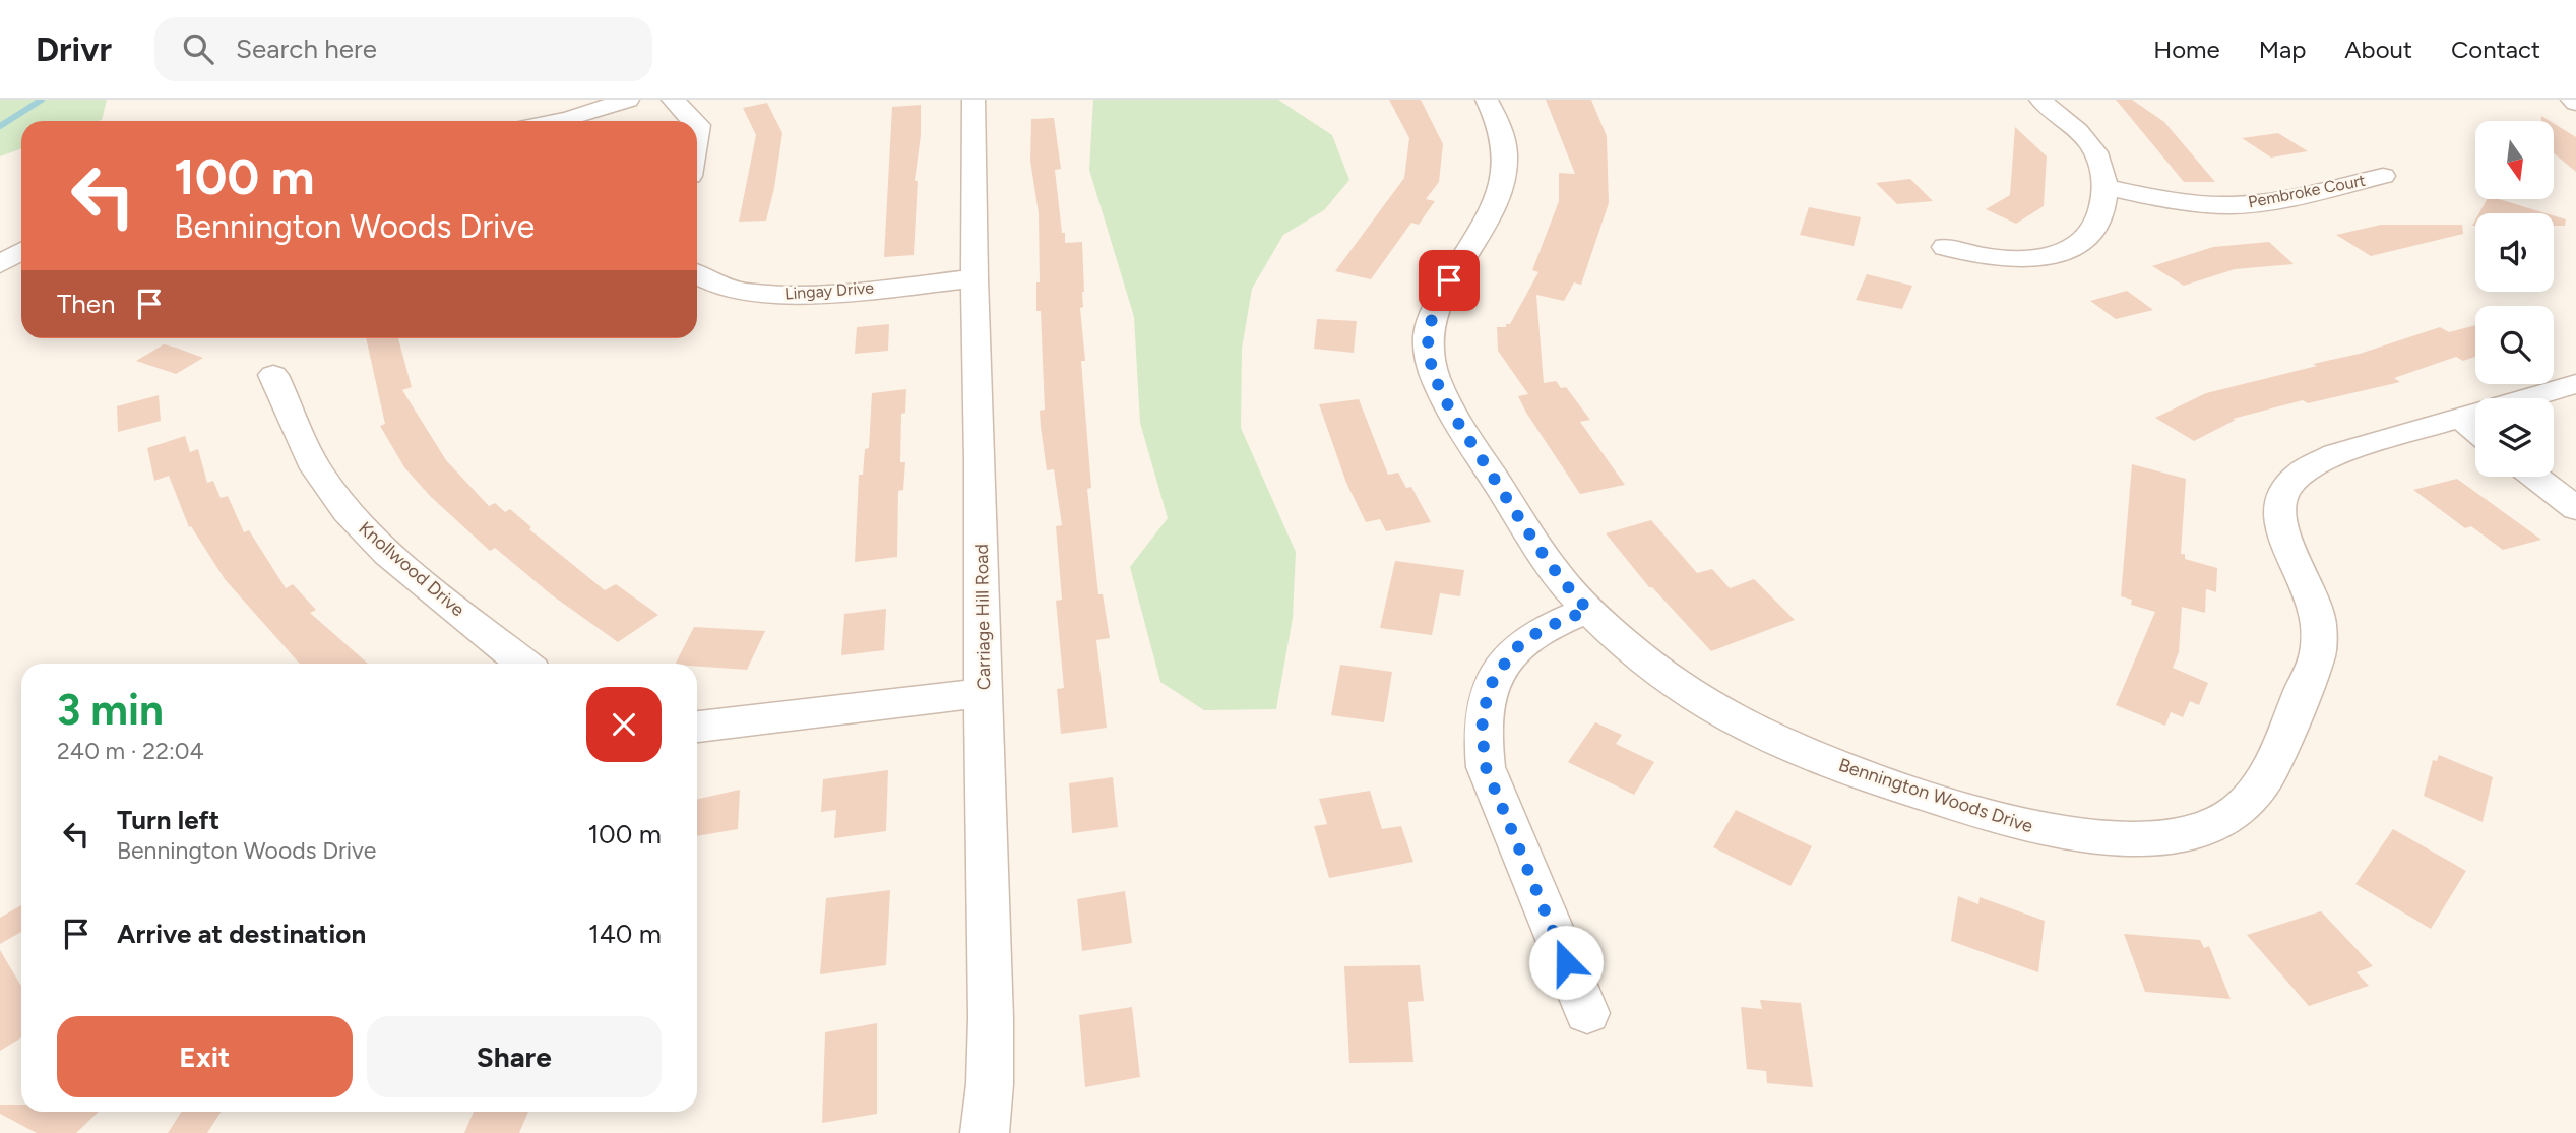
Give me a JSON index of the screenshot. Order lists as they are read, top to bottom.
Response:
{
  "streets": {
    "street": [
      "Pembroke Court",
      "Lingay Drive",
      "Knollwood Drive",
      "Carriage Hill Road",
      "Bennington Woods Drive"
    ]
  },
  "crossings": [
    ["Lingay Drive", "Carriage Hill Road"]
  ],
  "north": "bottom",
  "page": {
    "header": "Drivr",
    "search": "Search here",
    "nav": [
      "Home",
      "Map",
      "About",
      "Contact"
    ],
    "turn": ["100 m", "Bennington Woods Drive"],
    "then": "Then",
    "heading": ["3 min", "240 m · 22:04"],
    "list": [
      {
        "name": "Turn left",
        "note": "Bennington Woods Drive",
        "value": "100 m"
      },
      {
        "name": "Arrive at destination",
        "value": "140 m"
      }
    ],
    "buttons": ["Exit", "Share"]
  }
}
